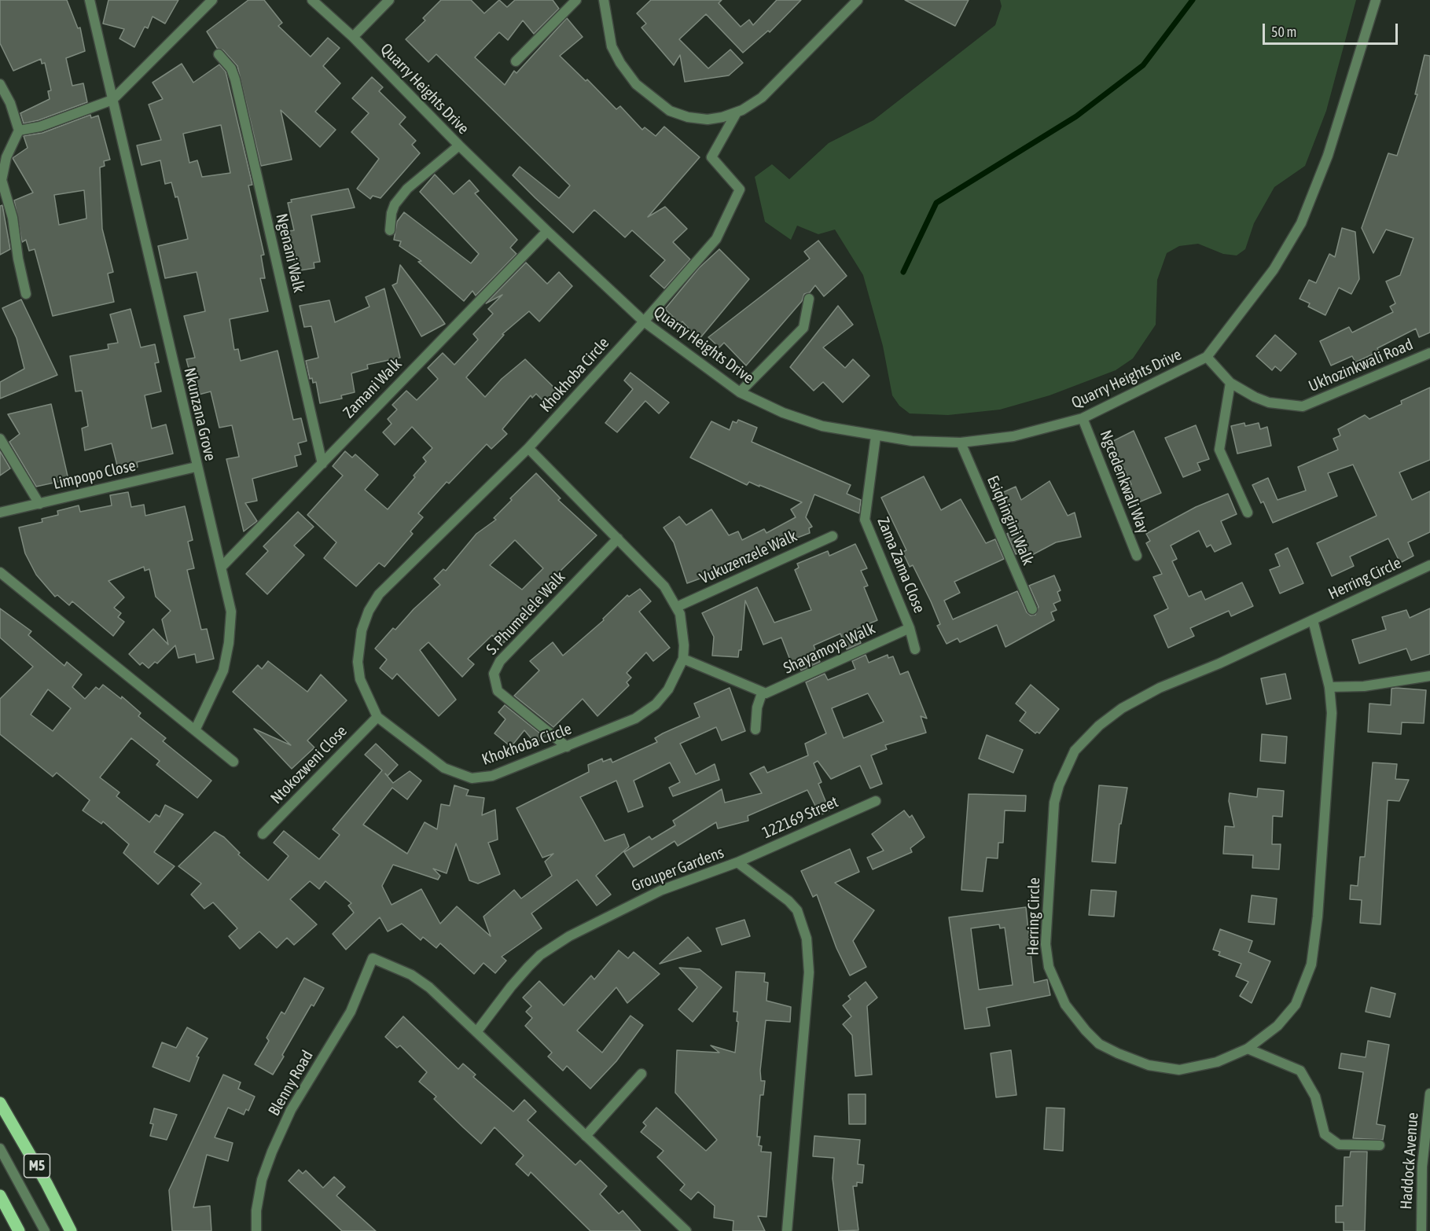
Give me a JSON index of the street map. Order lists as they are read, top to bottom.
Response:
{
  "streets": {
    "main road": ["M5"],
    "street": [
      "Quarry Heights Drive",
      "Ngenani Walk",
      "Ukhozinkwali Road",
      "Khokhoba Circle",
      "Zamani Walk",
      "Nkunzana Grove",
      "Limpopo Close",
      "Ngcedenkwali Way",
      "Esiqhingini Walk",
      "Vukuzenzele Walk",
      "Zama Zama Close",
      "Herring Circle",
      "S. Phumelele Walk",
      "Shayamoya Walk",
      "Ntokozweni Close",
      "122169 Street",
      "Grouper Gardens",
      "Blenny Road",
      "Haddock Avenue"
    ]
  },
  "crossings": [
    ["Quarry Heights Drive", "Ukhozinkwali Road"],
    ["Quarry Heights Drive", "Khokhoba Circle"],
    ["Quarry Heights Drive", "Zamani Walk"],
    ["Quarry Heights Drive", "Ngcedenkwali Way"],
    ["Quarry Heights Drive", "Esiqhingini Walk"],
    ["Quarry Heights Drive", "Zama Zama Close"],
    ["Ngenani Walk", "Zamani Walk"],
    ["Khokhoba Circle", "Vukuzenzele Walk"],
    ["Khokhoba Circle", "S. Phumelele Walk"],
    ["Khokhoba Circle", "Ntokozweni Close"],
    ["Zamani Walk", "Nkunzana Grove"],
    ["Nkunzana Grove", "Limpopo Close"],
    ["Zama Zama Close", "Shayamoya Walk"],
    ["122169 Street", "Grouper Gardens"],
    ["Grouper Gardens", "Blenny Road"]
  ],
  "scale_bar": "50 m"
}
